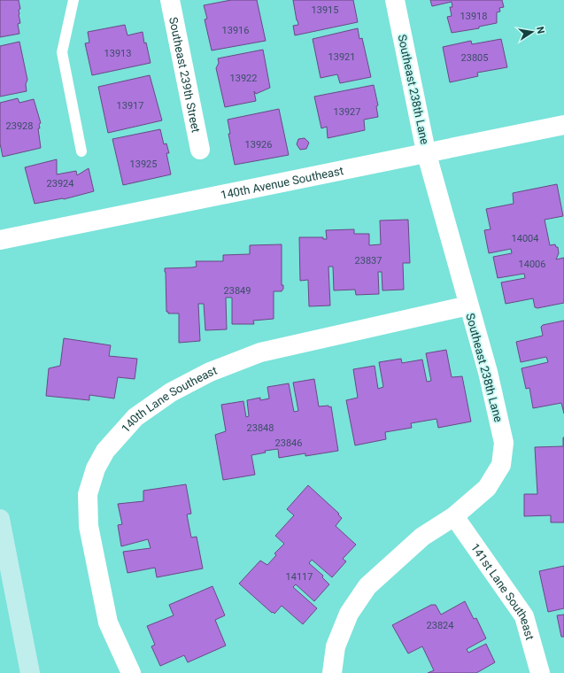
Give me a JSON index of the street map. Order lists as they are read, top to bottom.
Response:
{
  "streets": {
    "street": [
      "Southeast 239th Street",
      "Southeast 238th Lane",
      "140th Avenue Southeast",
      "140th Lane Southeast",
      "141st Lane Southeast"
    ]
  },
  "crossings": [
    ["Southeast 238th Lane", "140th Avenue Southeast"],
    ["Southeast 238th Lane", "140th Lane Southeast"],
    ["Southeast 238th Lane", "141st Lane Southeast"]
  ],
  "house_numbers": [
    "13915",
    "13918",
    "13916",
    "13913",
    "13921",
    "23805",
    "13922",
    "13917",
    "13927",
    "23928",
    "13926",
    "13925",
    "23924",
    "14004",
    "23837",
    "14006",
    "23849",
    "23848",
    "23846",
    "14117",
    "23824"
  ],
  "north": "right"
}
